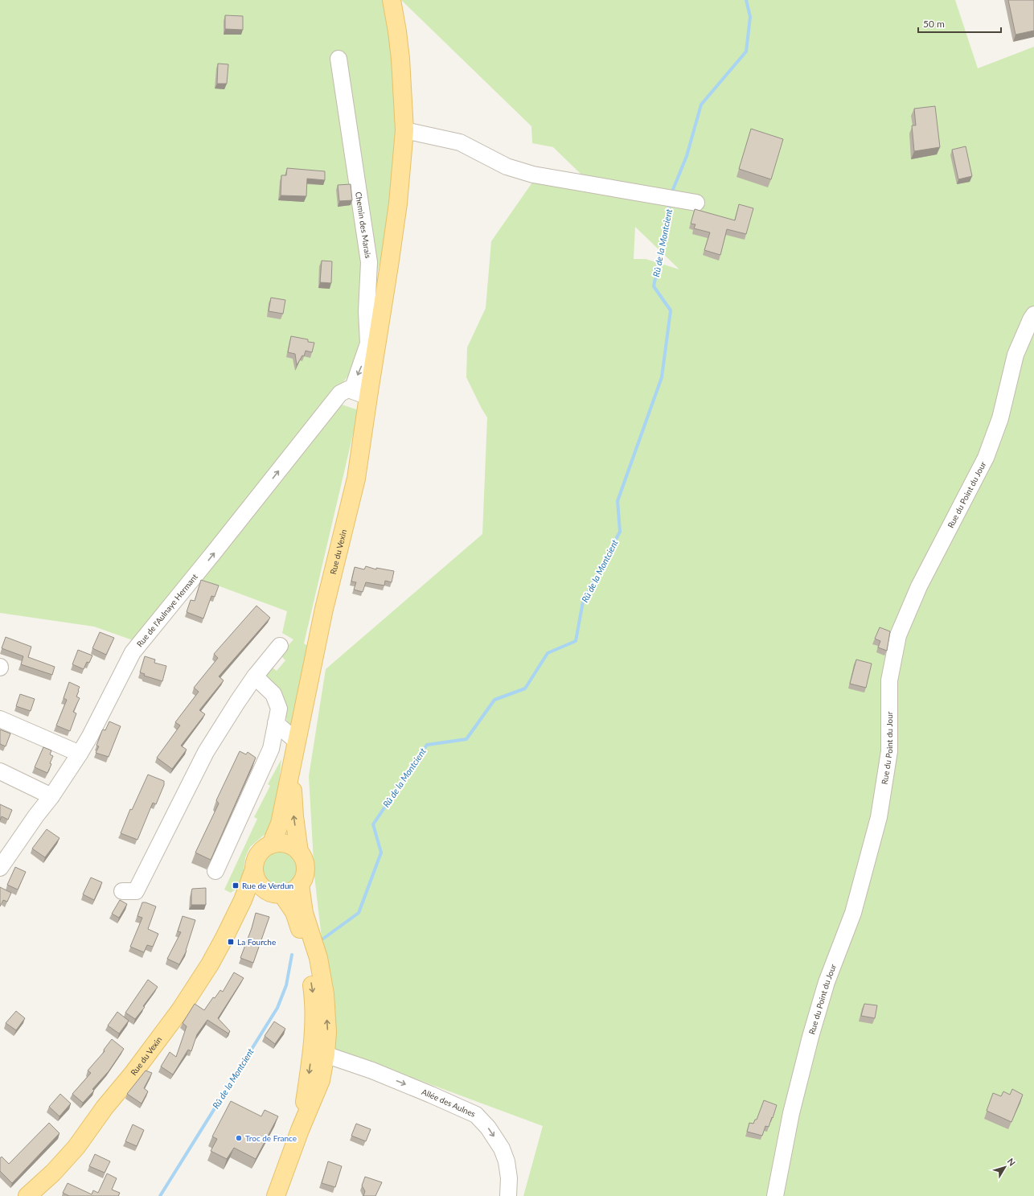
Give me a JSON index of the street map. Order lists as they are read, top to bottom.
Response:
{
  "streets": {
    "main road": ["Rue du Vexin"],
    "street": [
      "Chemin des Marais",
      "Rue du Point du Jour",
      "Rue de l'Aulnaye Hermant",
      "Allée des Aulnes"
    ]
  },
  "crossings": [
    ["Chemin des Marais", "Rue du Vexin"],
    ["Rue du Vexin", "Rue de l'Aulnaye Hermant"]
  ],
  "one_way": ["Allée des Aulnes"],
  "water": ["Rû de la Montcient"],
  "places": {
    "transit": ["Rue de Verdun", "La Fourche"],
    "other": ["Troc de France"]
  },
  "scale_bar": "50 m",
  "north": "top right"
}
